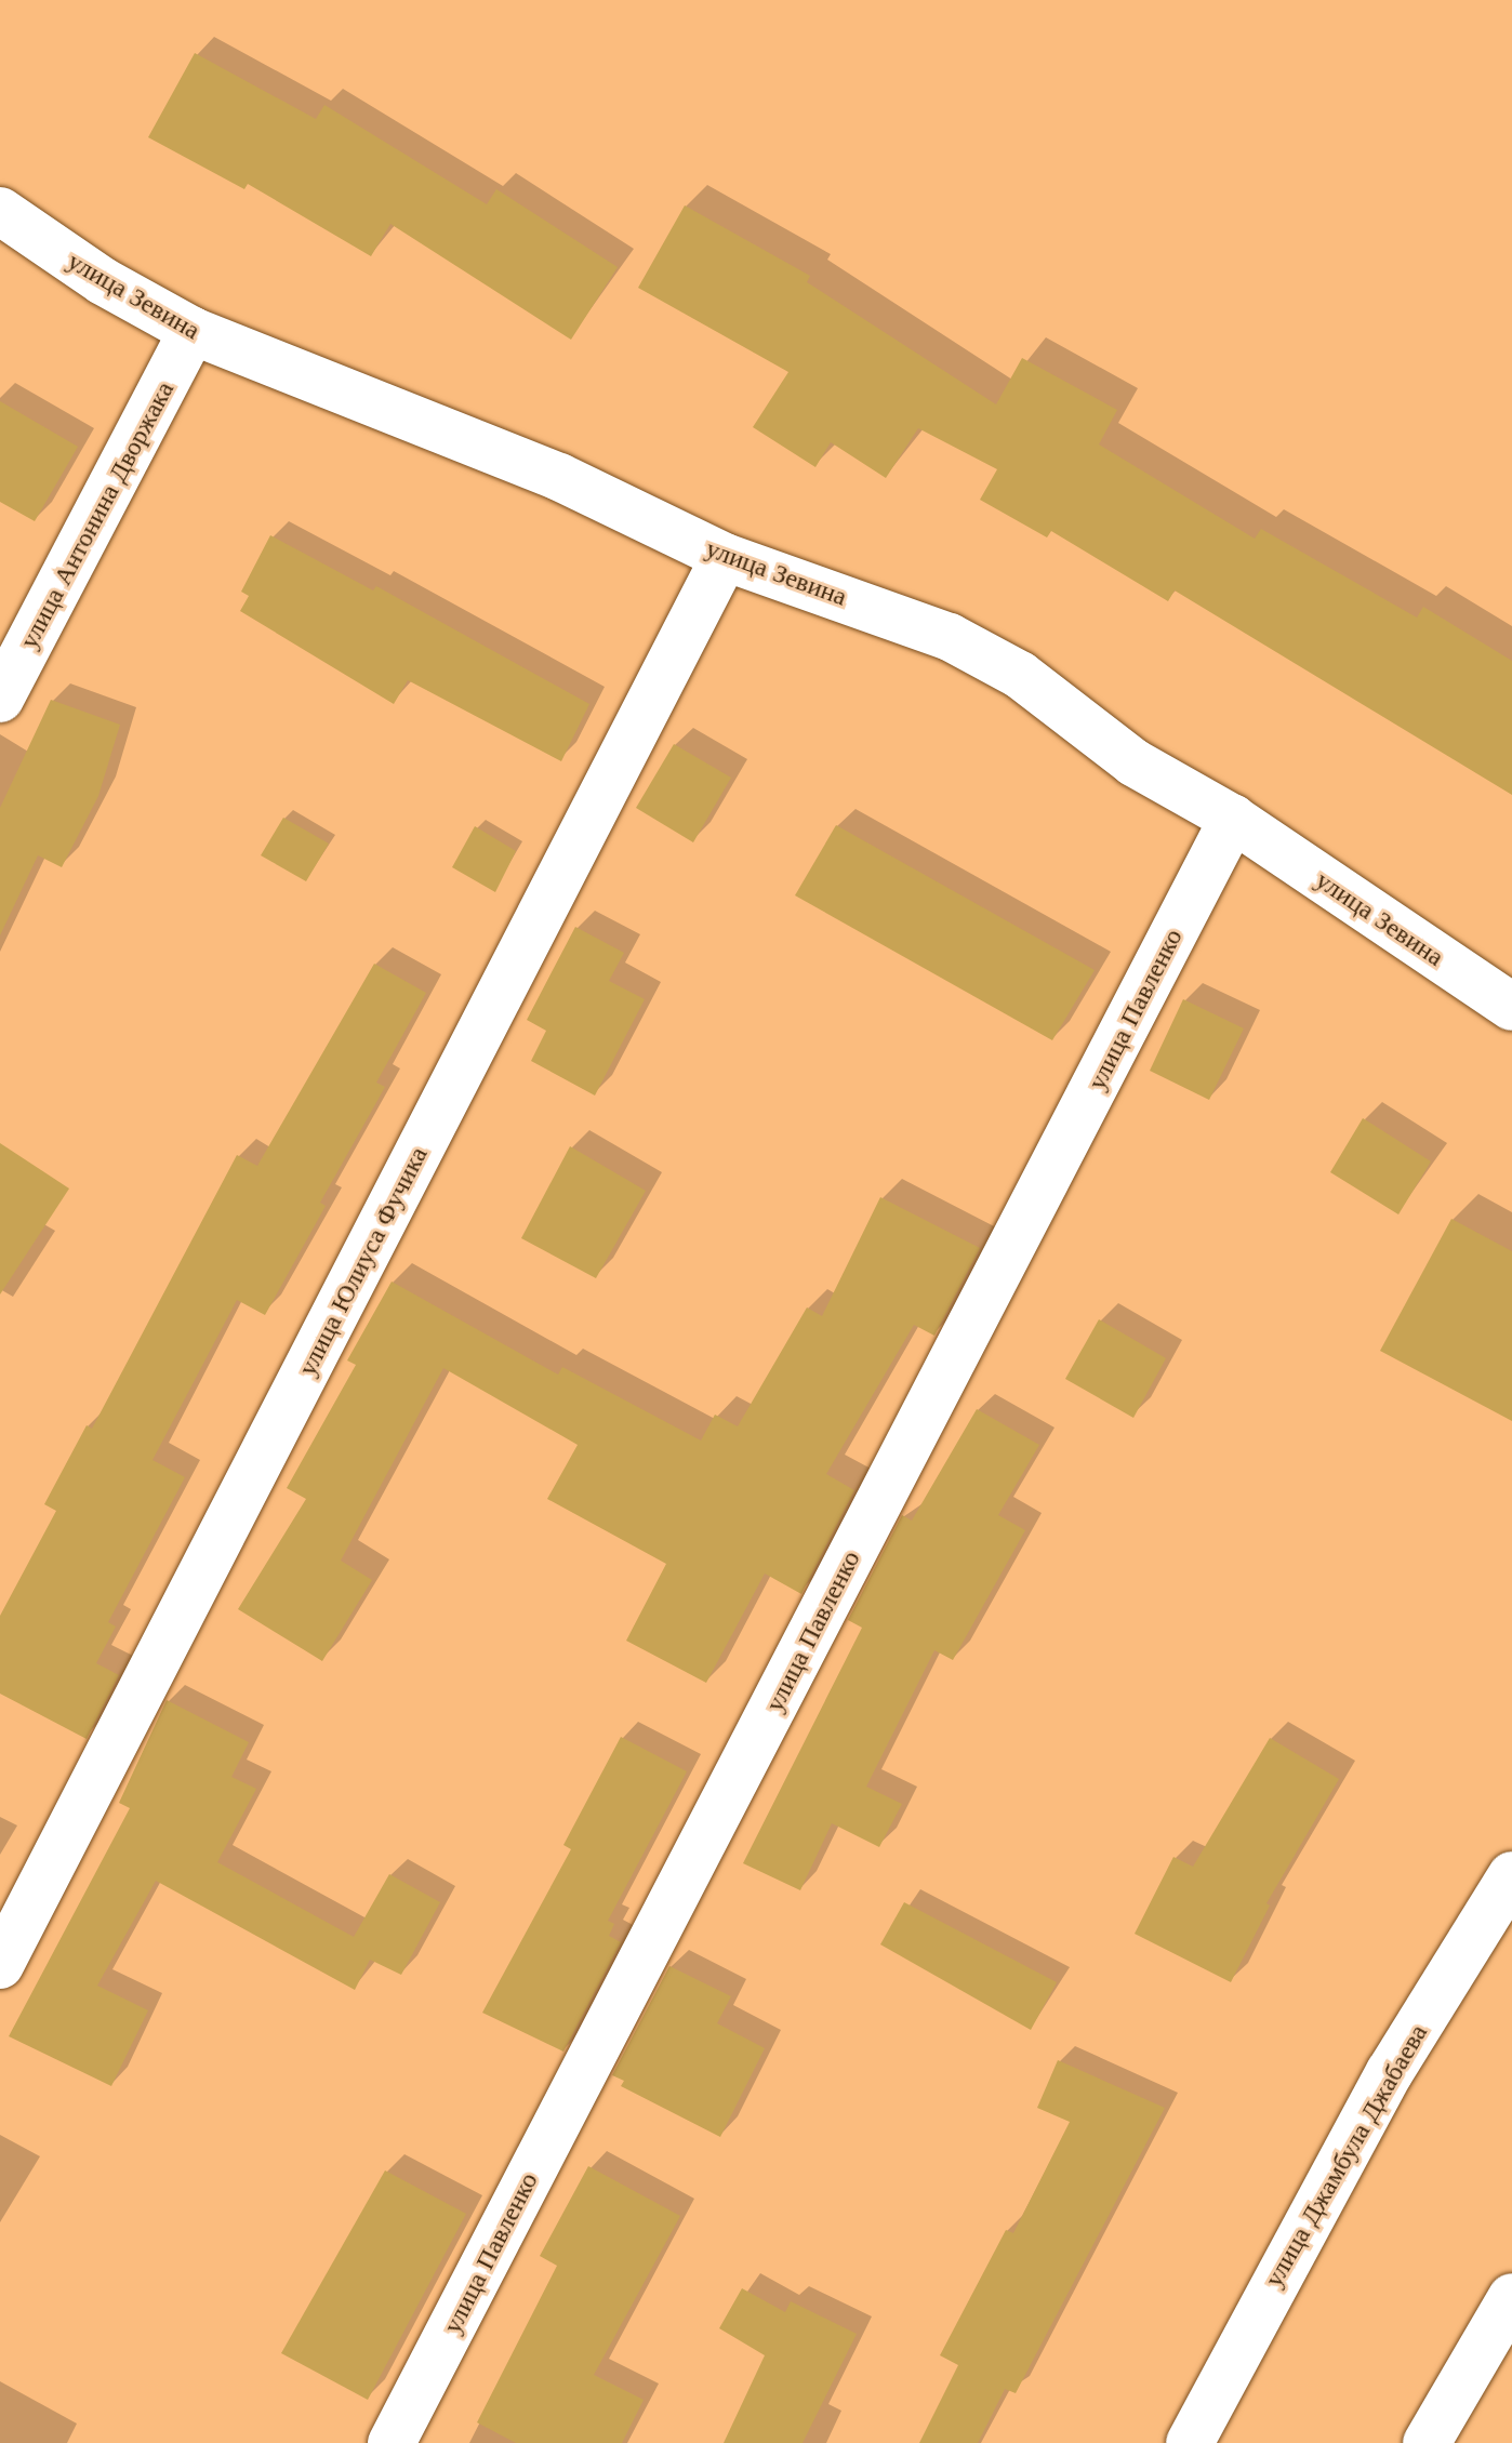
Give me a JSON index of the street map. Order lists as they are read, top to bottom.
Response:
{
  "streets": {
    "street": [
      "улица Зевина",
      "улица Антонина Дворжака",
      "улица Павленко",
      "улица Юлиуса Фучика",
      "улица Джамбула Джабаева"
    ]
  },
  "crossings": [
    ["улица Зевина", "улица Антонина Дворжака"],
    ["улица Зевина", "улица Павленко"],
    ["улица Зевина", "улица Юлиуса Фучика"]
  ]
}
